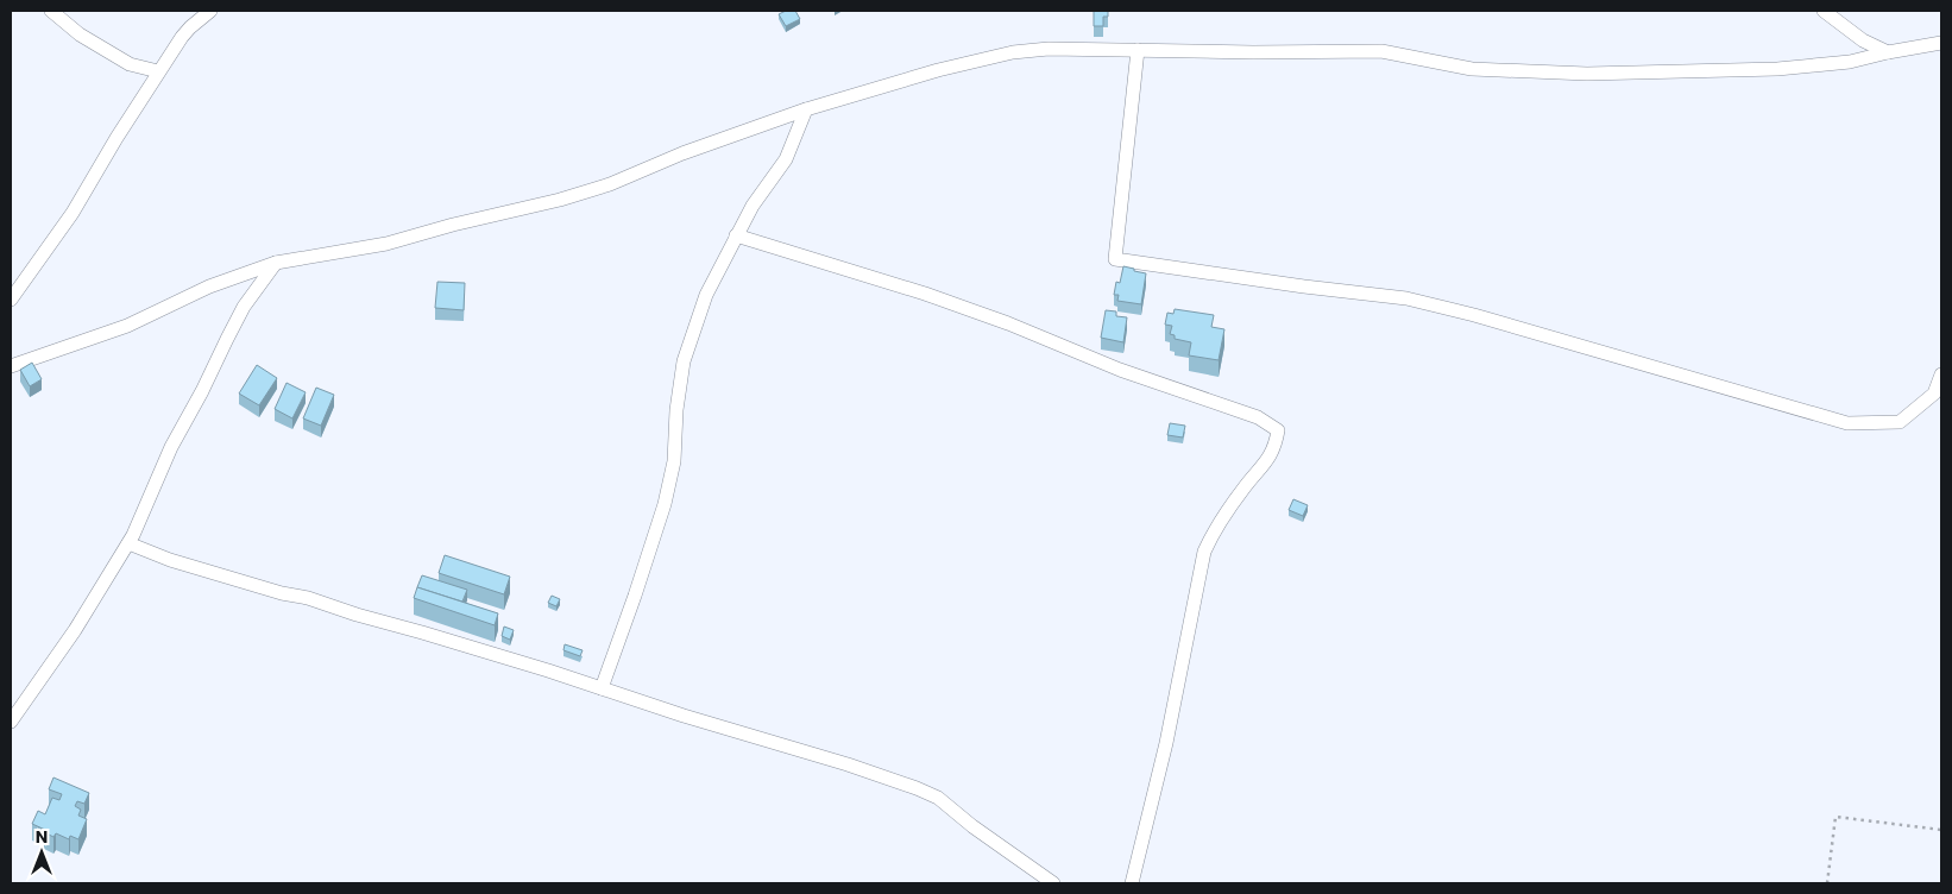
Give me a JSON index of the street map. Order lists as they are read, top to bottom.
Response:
{
  "north": "top"
}
